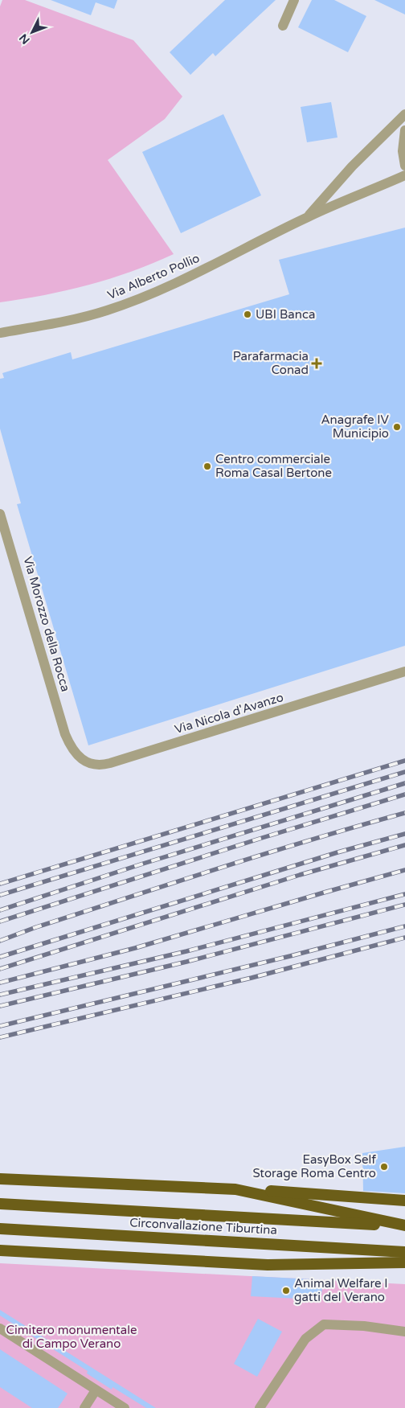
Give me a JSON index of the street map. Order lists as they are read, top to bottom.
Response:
{
  "streets": {
    "highway": ["Circonvallazione Tiburtina"],
    "street": ["Via Alberto Pollio", "Via Morozzo della Rocca", "Via Nicola d'Avanzo"]
  },
  "crossings": [
    ["Via Morozzo della Rocca", "Via Nicola d'Avanzo"]
  ],
  "parks": ["Cimitero monumentale di Campo Verano"],
  "places": {
    "other": [
      "UBI Banca",
      "Anagrafe IV Municipio",
      "Centro commerciale Roma Casal Bertone",
      "EasyBox Self Storage Roma Centro",
      "Animal Welfare I gatti del Verano"
    ],
    "health": ["Parafarmacia Conad"]
  },
  "north": "bottom left"
}
